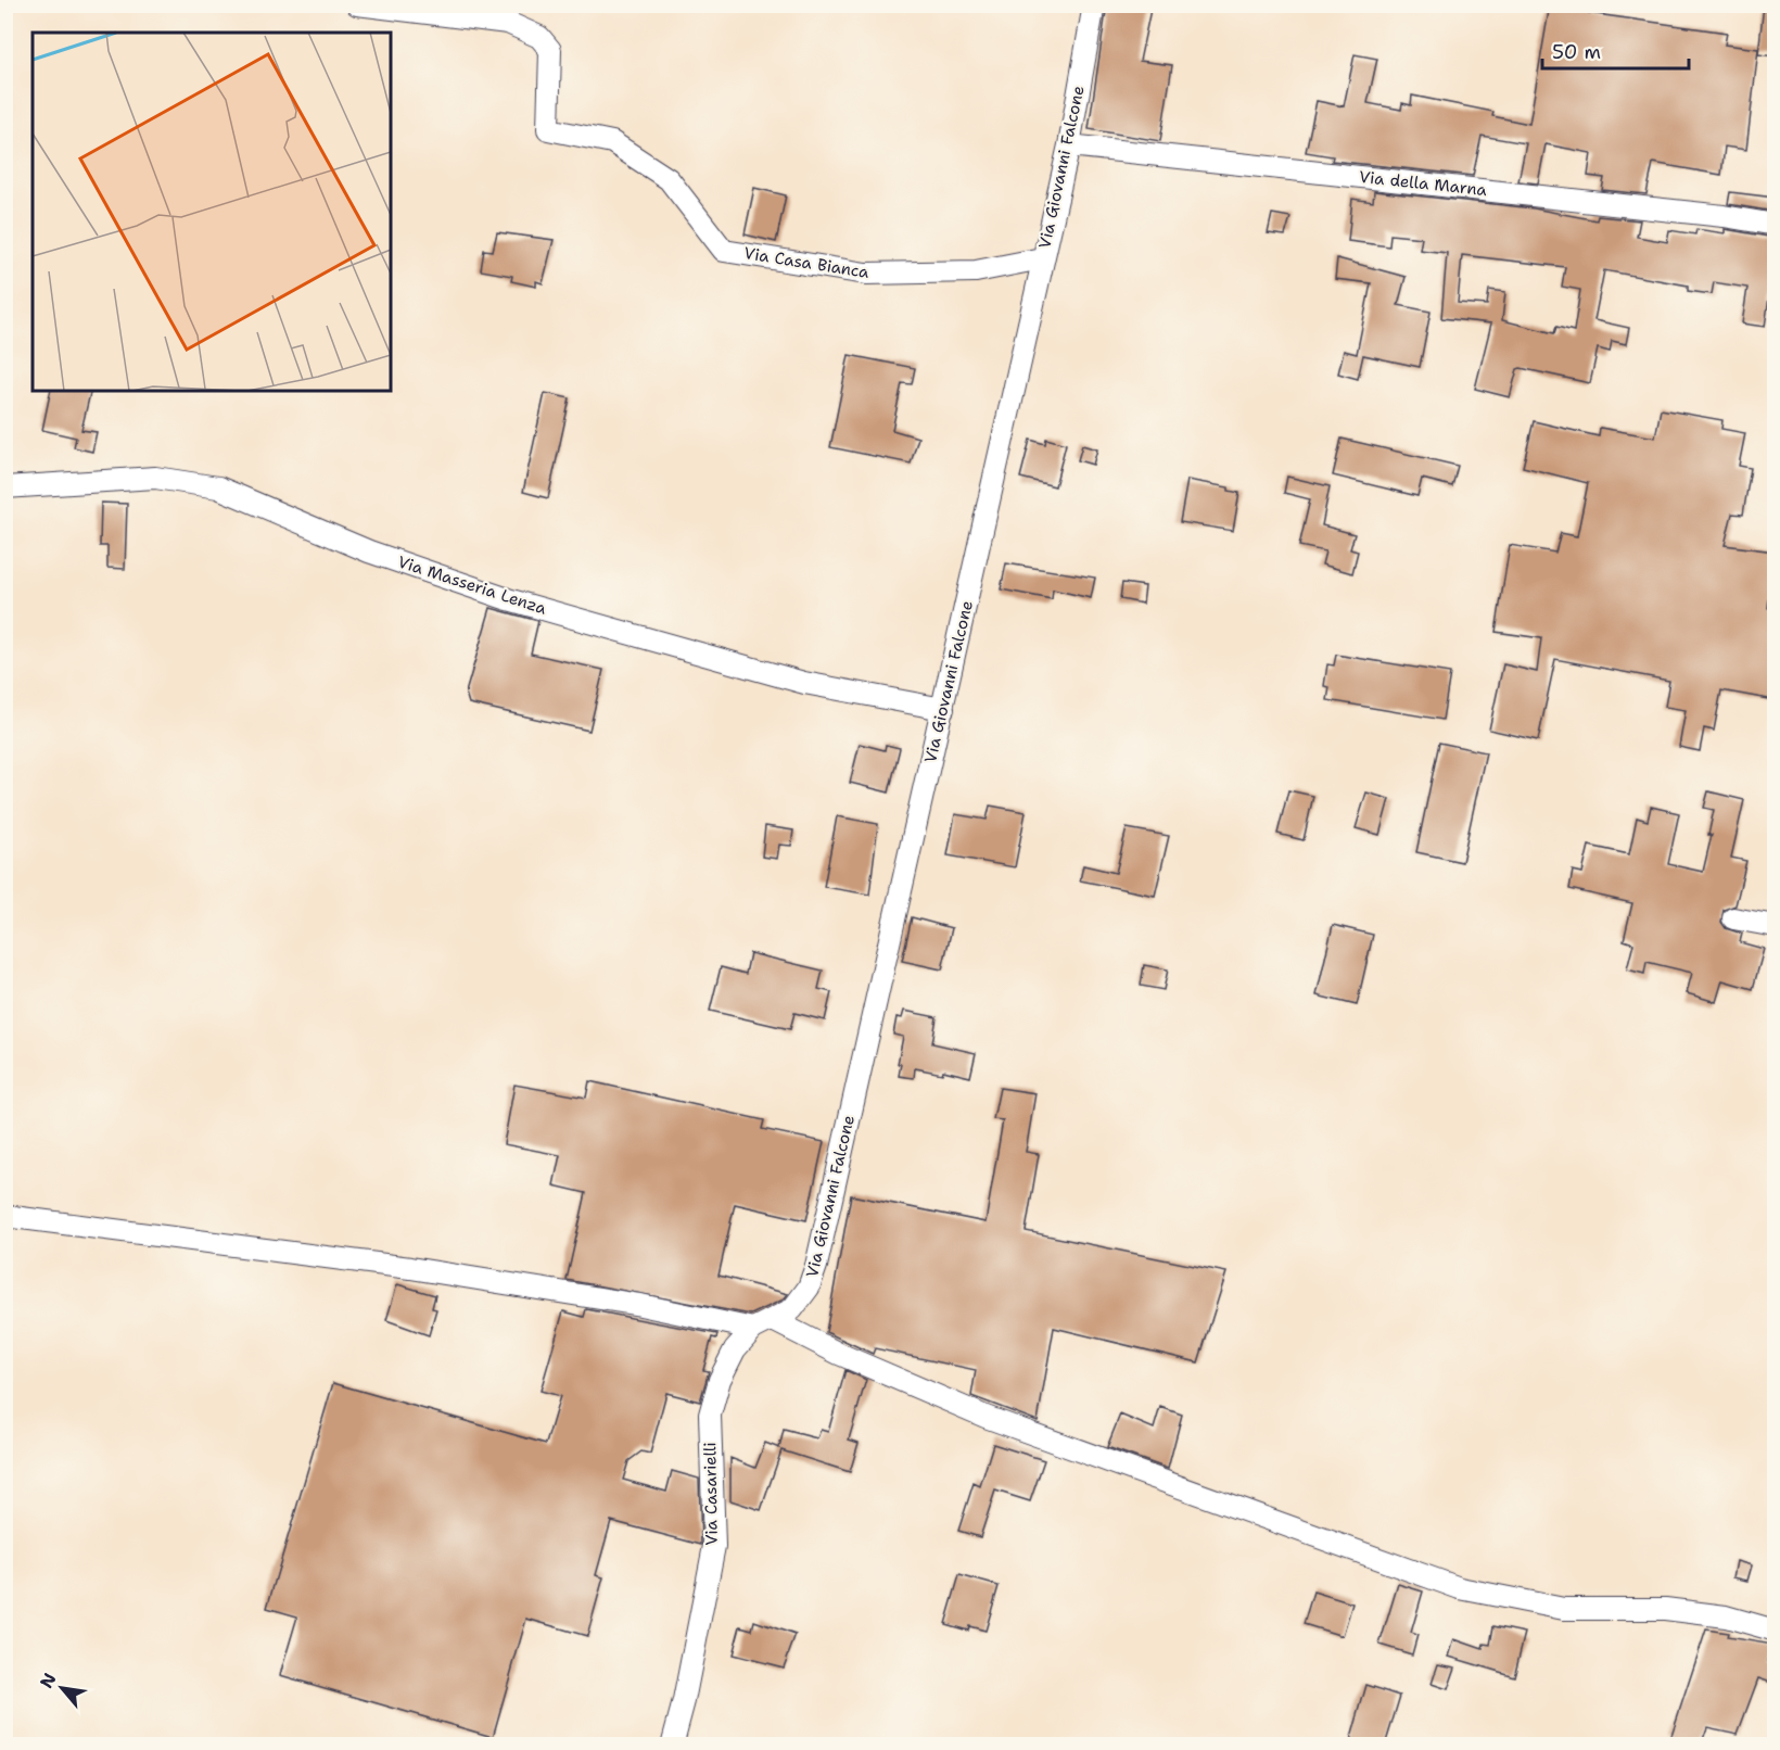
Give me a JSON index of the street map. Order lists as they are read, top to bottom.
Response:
{
  "streets": {
    "street": [
      "Via Giovanni Falcone",
      "Via della Marna",
      "Via Casa Bianca",
      "Via Masseria Lenza",
      "Via Casarielli"
    ]
  },
  "crossings": [
    ["Via Giovanni Falcone", "Via della Marna"],
    ["Via Giovanni Falcone", "Via Casa Bianca"],
    ["Via Giovanni Falcone", "Via Masseria Lenza"],
    ["Via Giovanni Falcone", "Via Casarielli"]
  ],
  "scale_bar": "50 m",
  "north": "top left"
}
